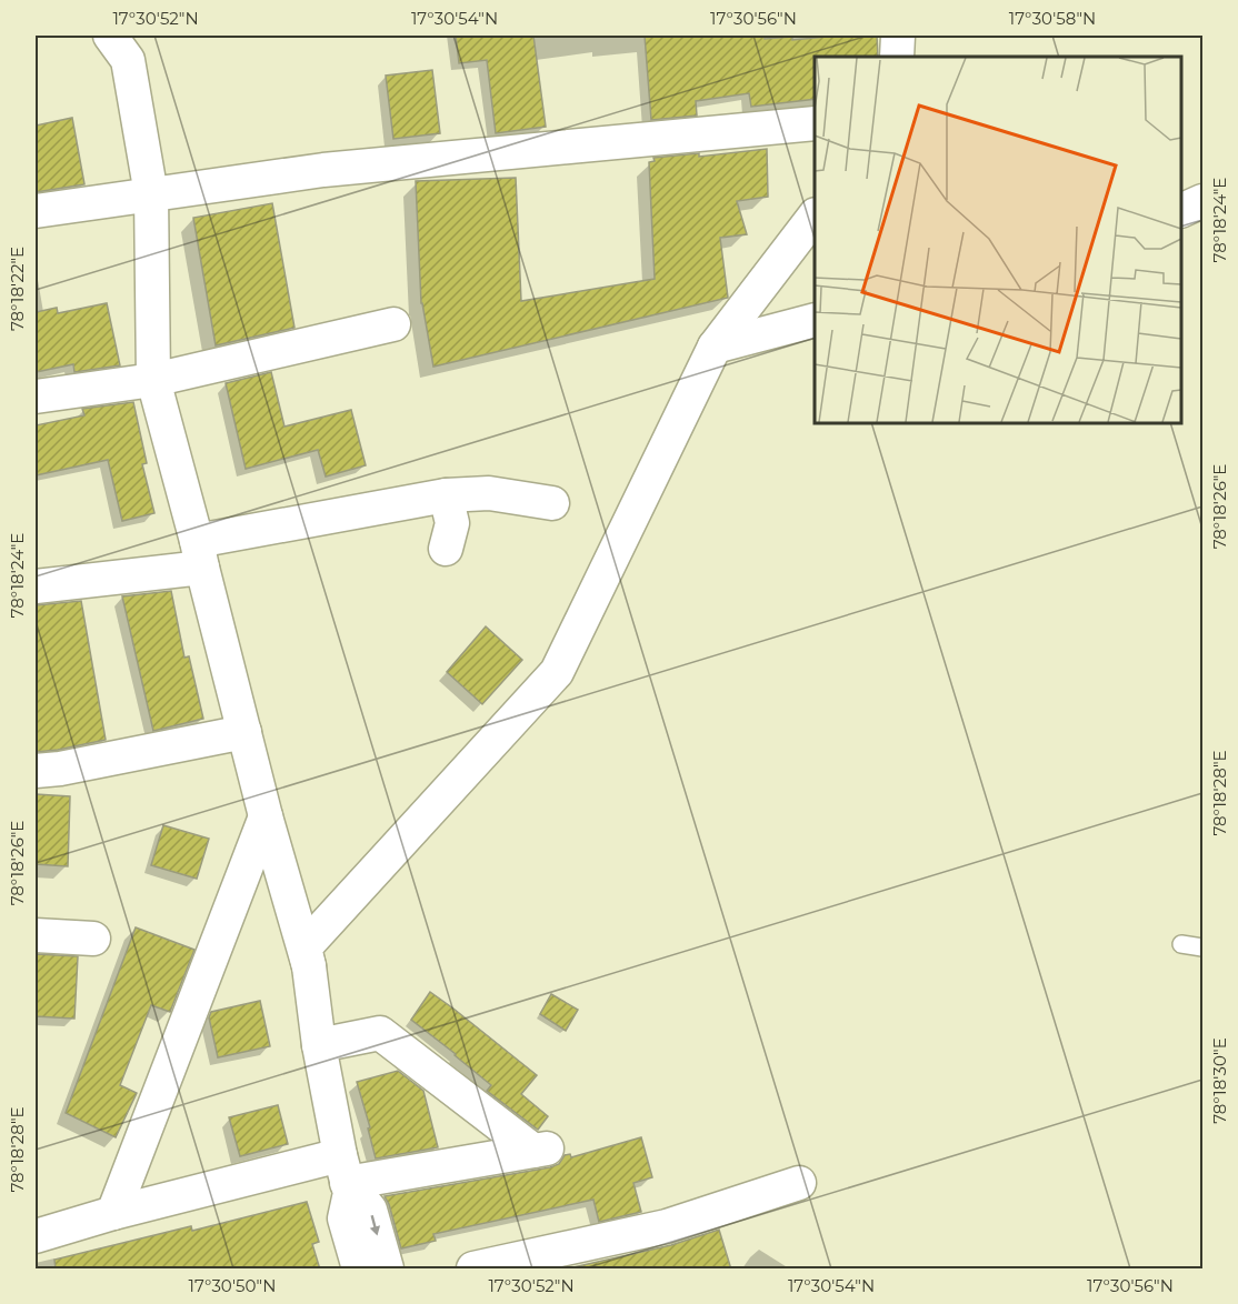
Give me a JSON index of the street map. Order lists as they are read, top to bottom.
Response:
{
  "coordinates": [
    "17°30'52\"N",
    "17°30'54\"N",
    "17°30'56\"N",
    "17°30'58\"N",
    "78°18'24\"E",
    "78°18'22\"E",
    "78°18'26\"E",
    "78°18'28\"E",
    "78°18'30\"E",
    "17°30'50\"N"
  ]
}
